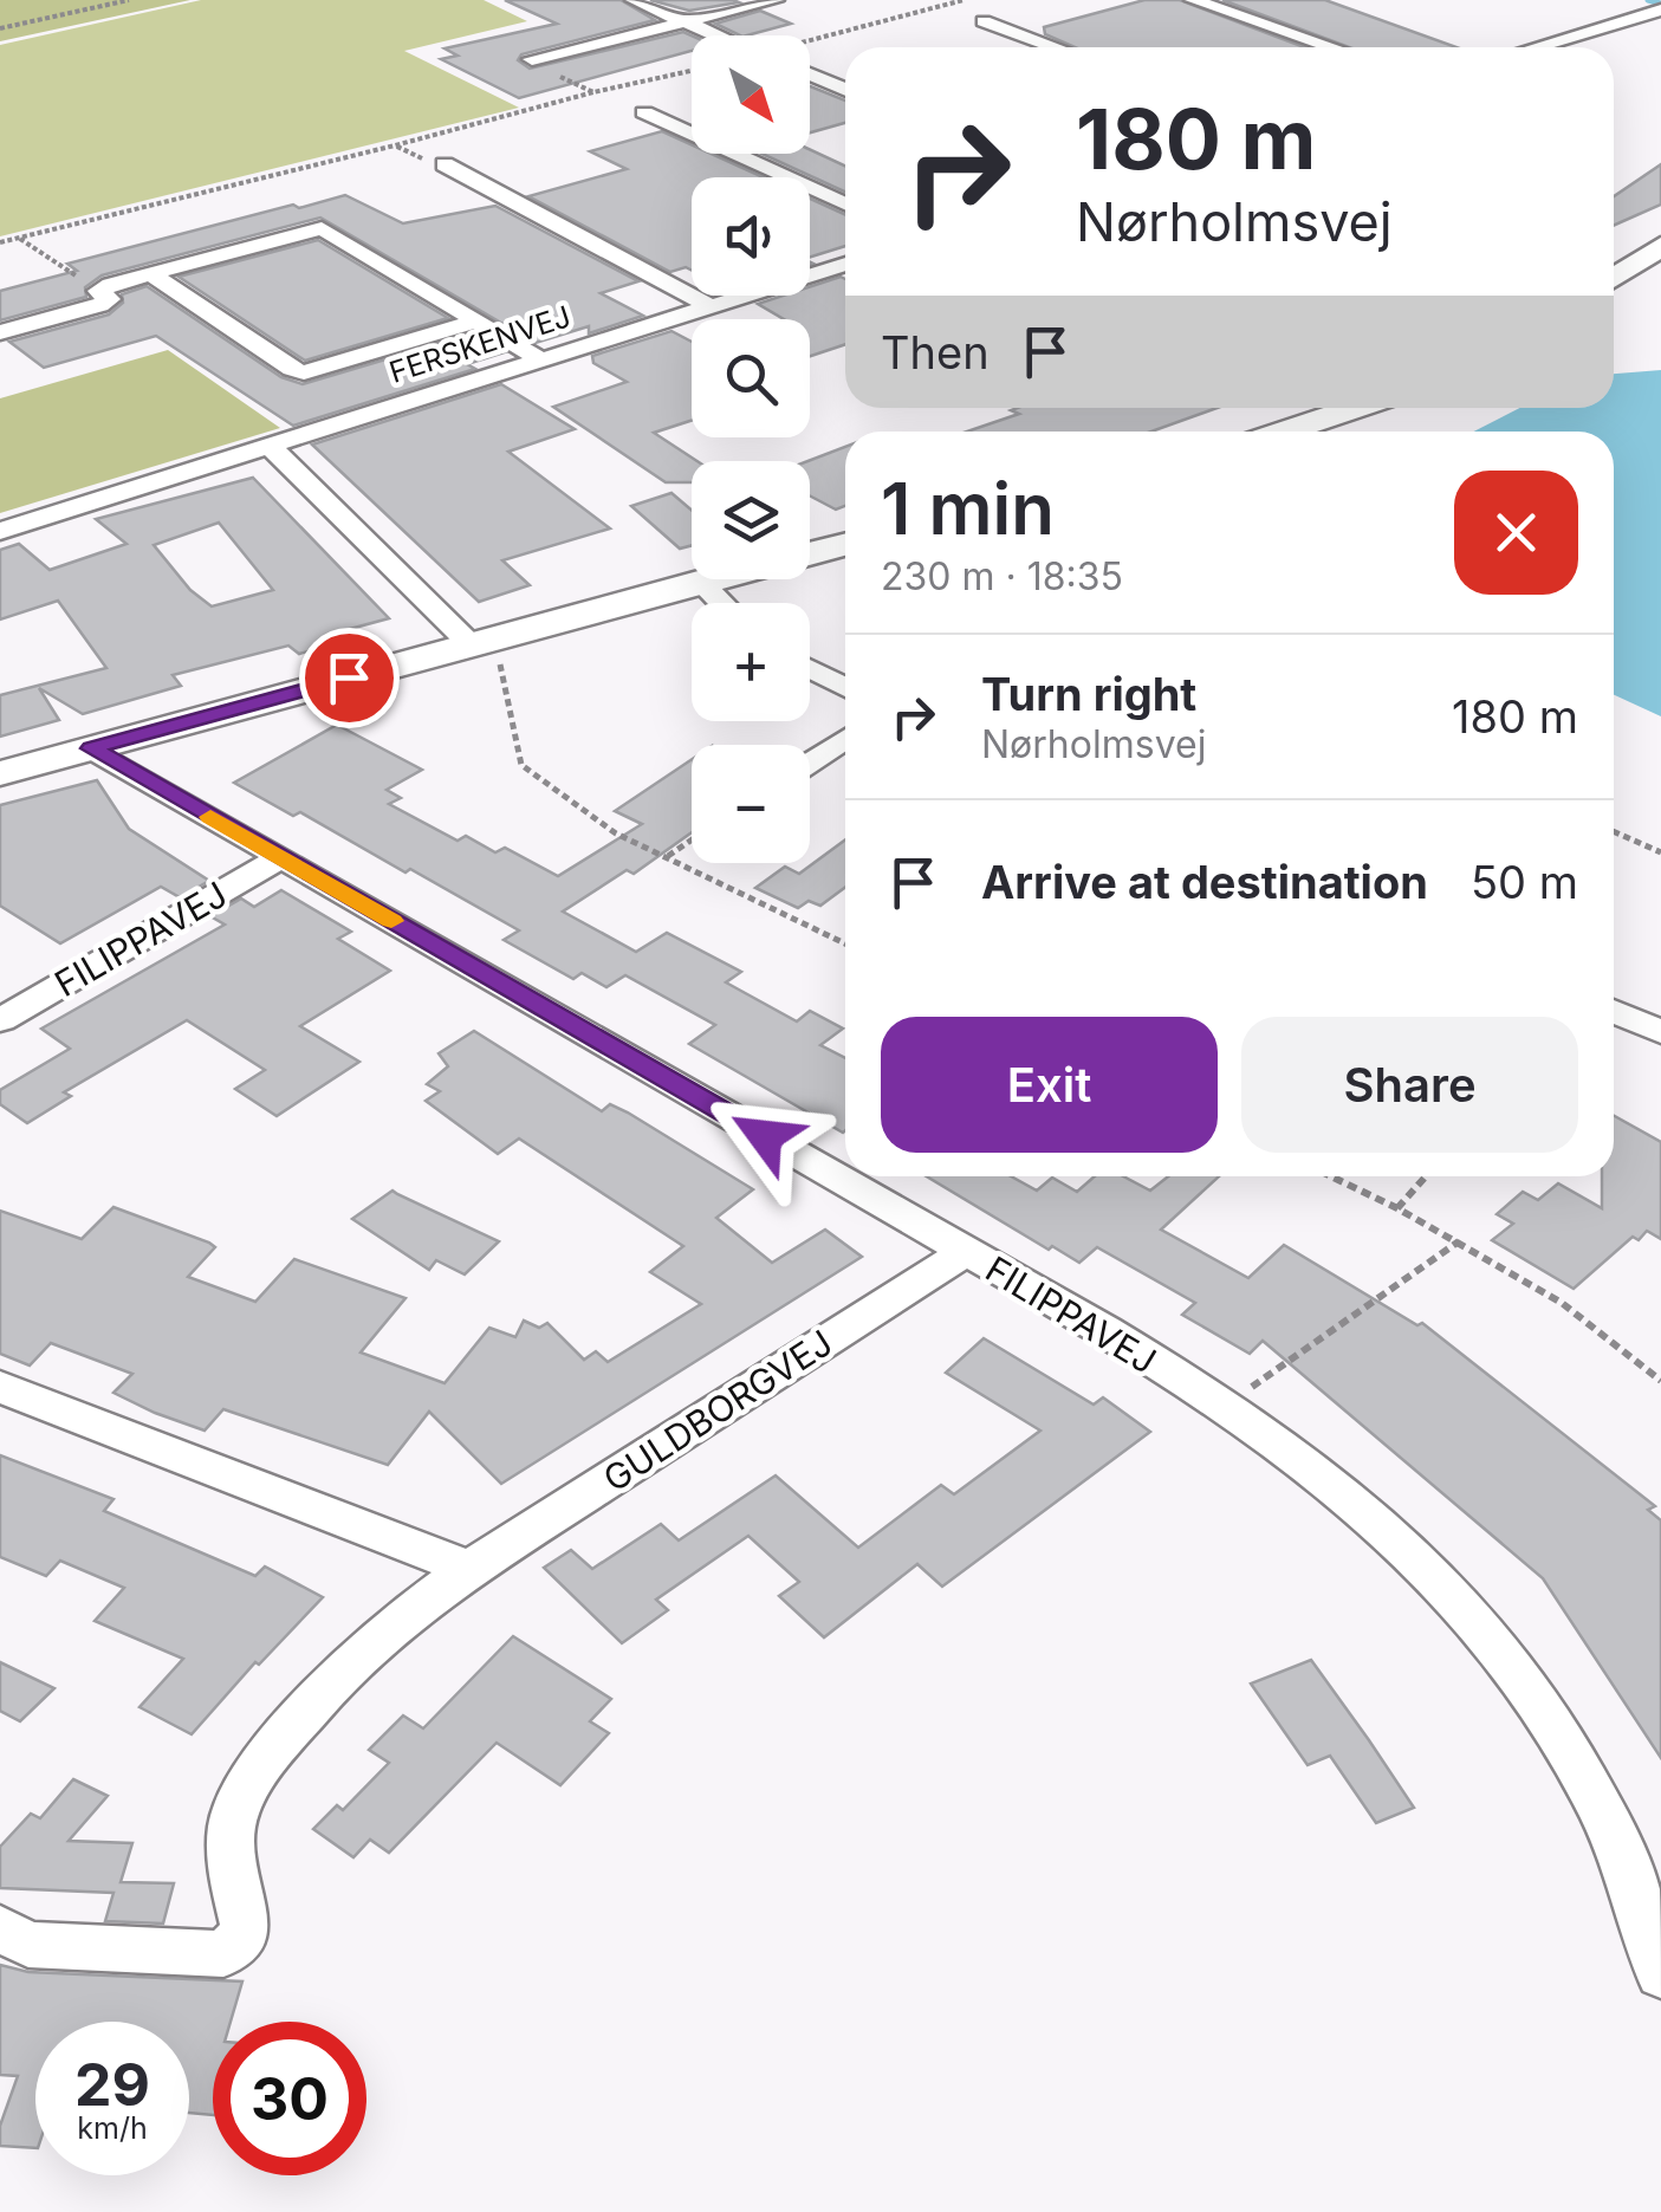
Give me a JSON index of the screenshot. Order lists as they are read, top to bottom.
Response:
{
  "streets": {
    "street": ["FERSKENVEJ", "FILIPPAVEJ", "GULDBORGVEJ"]
  },
  "crossings": [
    ["FILIPPAVEJ", "GULDBORGVEJ"]
  ],
  "north": "bottom right",
  "page": {
    "map_buttons": ["+", "−"],
    "turn": ["180 m", "Nørholmsvej"],
    "then": "Then",
    "heading": ["1 min", "230 m · 18:35"],
    "list": [
      {
        "name": "Turn right",
        "note": "Nørholmsvej",
        "value": "180 m"
      },
      {
        "name": "Arrive at destination",
        "value": "50 m"
      }
    ],
    "buttons": ["Exit", "Share"],
    "speed": "29 km/h",
    "limit": "30"
  }
}
